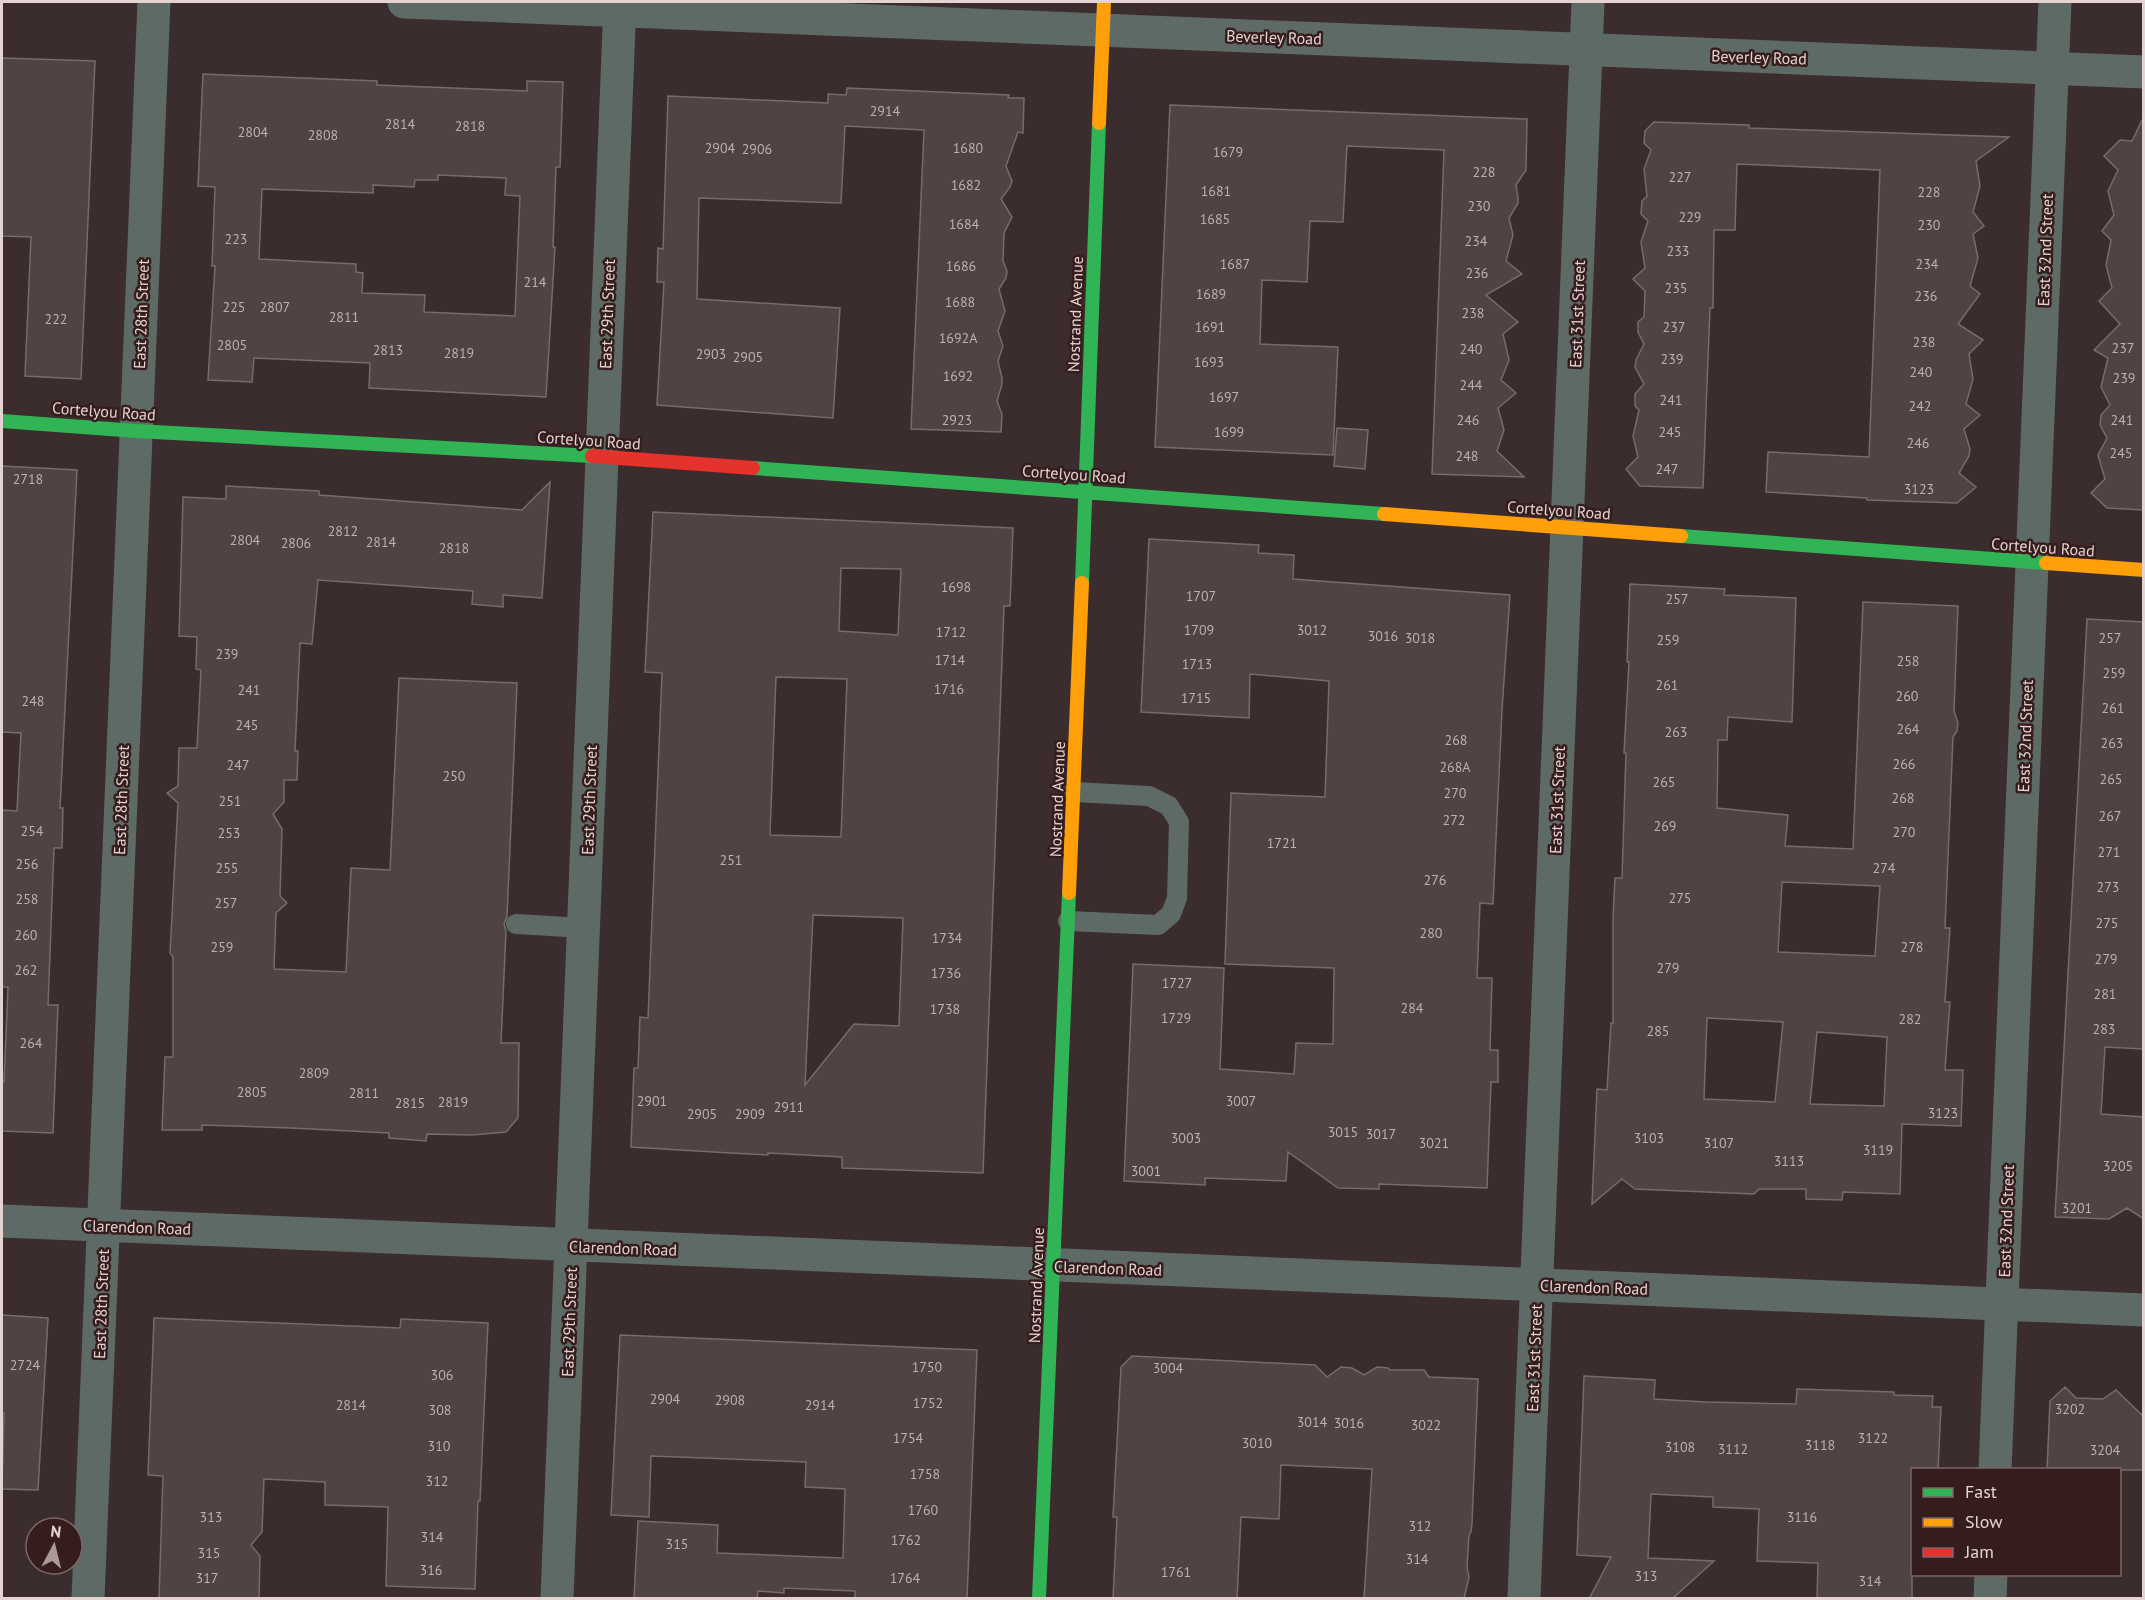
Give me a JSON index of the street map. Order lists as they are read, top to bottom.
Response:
{
  "streets": {
    "street": [
      "Beverley Road",
      "East 32nd Street",
      "East 28th Street",
      "East 29th Street",
      "Nostrand Avenue",
      "East 31st Street",
      "Cortelyou Road",
      "Clarendon Road"
    ]
  },
  "crossings": [
    ["Beverley Road", "East 32nd Street"],
    ["Beverley Road", "East 29th Street"],
    ["Beverley Road", "Nostrand Avenue"],
    ["Beverley Road", "East 31st Street"],
    ["East 32nd Street", "Cortelyou Road"],
    ["East 32nd Street", "Clarendon Road"],
    ["East 28th Street", "Cortelyou Road"],
    ["East 28th Street", "Clarendon Road"],
    ["East 29th Street", "Cortelyou Road"],
    ["East 29th Street", "Clarendon Road"],
    ["Nostrand Avenue", "Cortelyou Road"],
    ["Nostrand Avenue", "Clarendon Road"],
    ["East 31st Street", "Cortelyou Road"],
    ["East 31st Street", "Clarendon Road"]
  ],
  "house_numbers": [
    "2914",
    "2814",
    "2818",
    "2804",
    "2808",
    "2904",
    "1680",
    "2906",
    "1679",
    "228",
    "227",
    "1682",
    "1681",
    "228",
    "230",
    "229",
    "1685",
    "1684",
    "230",
    "223",
    "234",
    "233",
    "1687",
    "234",
    "1686",
    "236",
    "214",
    "235",
    "1689",
    "236",
    "1688",
    "225",
    "2807",
    "238",
    "2811",
    "222",
    "1691",
    "237",
    "1692A",
    "238",
    "2805",
    "237",
    "240",
    "2813",
    "2819",
    "2903",
    "2905",
    "239",
    "1693",
    "240",
    "1692",
    "239",
    "244",
    "1697",
    "241",
    "242",
    "2923",
    "246",
    "241",
    "1699",
    "245",
    "246",
    "245",
    "248",
    "247",
    "2718",
    "3123",
    "2812",
    "2804",
    "2814",
    "2806",
    "2818",
    "1698",
    "1707",
    "257",
    "1709",
    "3012",
    "1712",
    "3016",
    "3018",
    "257",
    "259",
    "239",
    "1714",
    "258",
    "1713",
    "259",
    "261",
    "1716",
    "241",
    "260",
    "1715",
    "248",
    "261",
    "245",
    "264",
    "263",
    "268",
    "263",
    "266",
    "247",
    "268A",
    "250",
    "265",
    "265",
    "270",
    "268",
    "251",
    "267",
    "272",
    "269",
    "254",
    "270",
    "253",
    "1721",
    "271",
    "251",
    "256",
    "255",
    "274",
    "276",
    "273",
    "275",
    "258",
    "257",
    "275",
    "280",
    "260",
    "1734",
    "259",
    "278",
    "279",
    "279",
    "262",
    "1736",
    "1727",
    "281",
    "284",
    "1738",
    "1729",
    "282",
    "283",
    "285",
    "264",
    "2809",
    "2805",
    "2811",
    "2901",
    "3007",
    "2819",
    "2815",
    "2911",
    "3123",
    "2905",
    "2909",
    "3015",
    "3017",
    "3003",
    "3103",
    "3021",
    "3107",
    "3119",
    "3113",
    "3205",
    "3001",
    "3201",
    "2724",
    "1750",
    "3004",
    "306",
    "2904",
    "2908",
    "1752",
    "2814",
    "2914",
    "3202",
    "308",
    "3014",
    "3016",
    "3022",
    "1754",
    "3122",
    "3010",
    "3118",
    "310",
    "3108",
    "3112",
    "3204",
    "1758",
    "312",
    "1760",
    "313",
    "3116",
    "312",
    "314",
    "1762",
    "315",
    "315",
    "314",
    "316",
    "1761",
    "313",
    "317",
    "1764",
    "314"
  ],
  "legend": ["Fast", "Slow", "Jam"],
  "north": "top"
}
